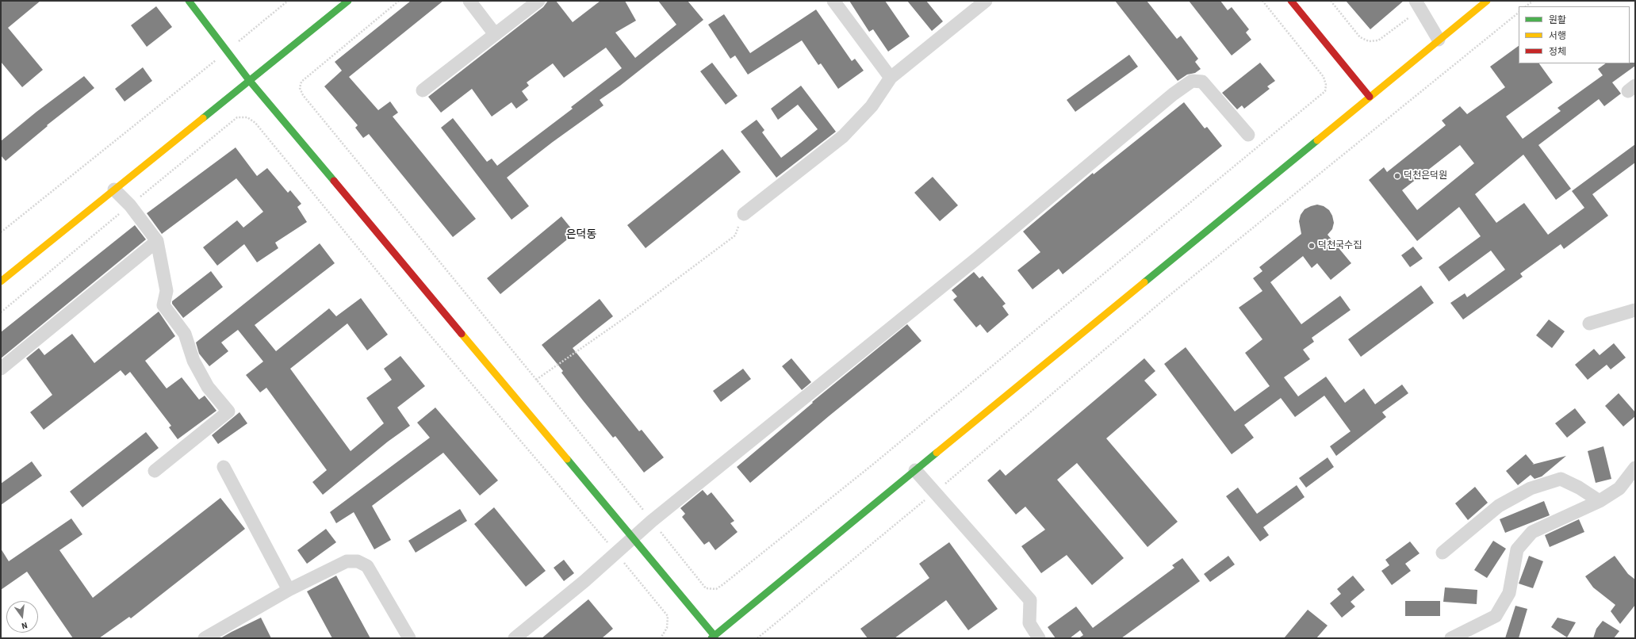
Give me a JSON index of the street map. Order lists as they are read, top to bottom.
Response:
{
  "districts": ["은덕동"],
  "places": ["덕천은덕원", "덕천국수집"],
  "legend": ["원활", "서행", "정체"],
  "north": "bottom"
}
